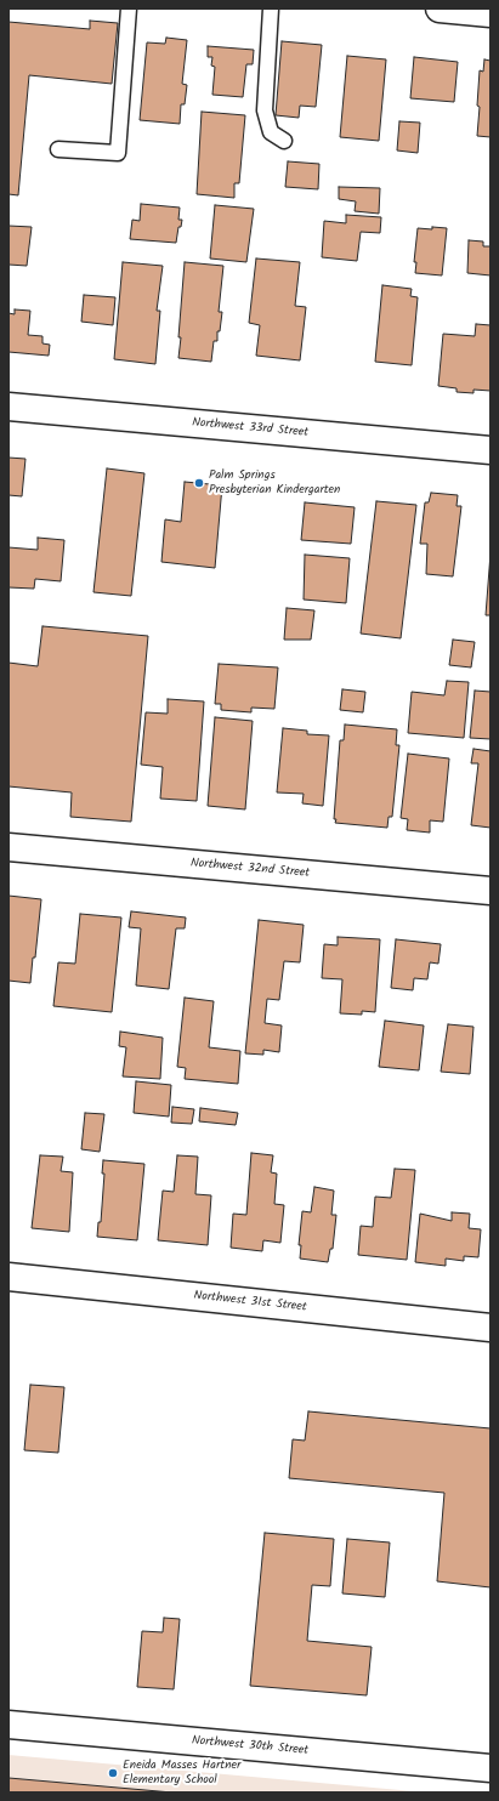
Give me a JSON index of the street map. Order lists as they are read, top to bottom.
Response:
{
  "streets": {
    "street": [
      "Northwest 33rd Street",
      "Northwest 32nd Street",
      "Northwest 31st Street",
      "Northwest 30th Street"
    ]
  },
  "places": ["Palm Springs Presbyterian Kindergarten", "Eneida Masses Hartner Elementary School"]
}
